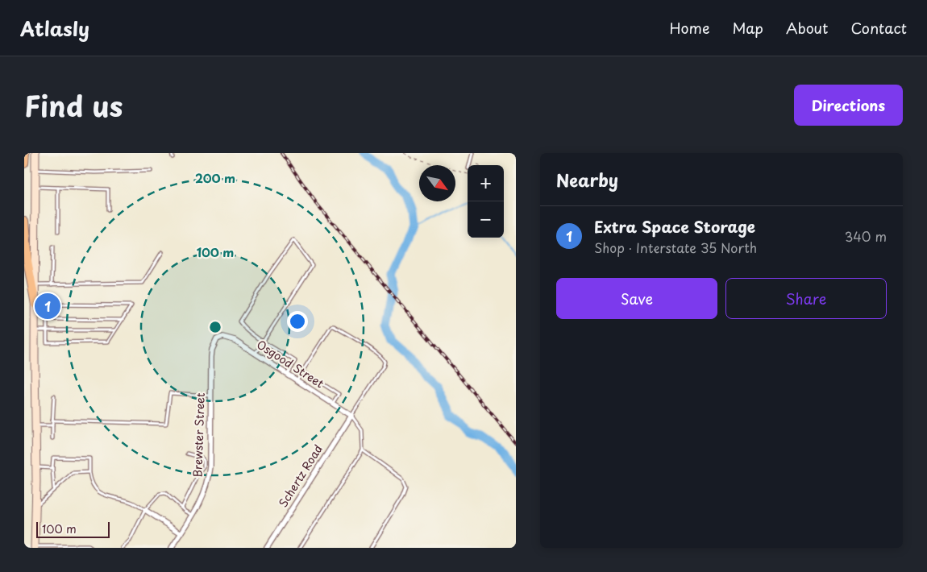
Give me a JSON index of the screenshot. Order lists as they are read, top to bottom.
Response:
{
  "streets": {
    "street": ["Osgood Street", "Brewster Street", "Schertz Road"]
  },
  "crossings": [
    ["Osgood Street", "Brewster Street"],
    ["Osgood Street", "Schertz Road"]
  ],
  "scale_bar": "100 m",
  "north": "bottom right",
  "page": {
    "header": "Atlasly",
    "nav": [
      "Home",
      "Map",
      "About",
      "Contact"
    ],
    "title": "Find us",
    "buttons": [
      "Directions",
      ["Save", "Share"]
    ],
    "heading": "Nearby",
    "map_buttons": ["+", "−"],
    "list": [
      {
        "mark": "1",
        "name": "Extra Space Storage",
        "note": "Shop · Interstate 35 North",
        "value": "340 m"
      }
    ],
    "pins": "1",
    "scale": "100 m"
  },
  "rings": ["200 m", "100 m"]
}
